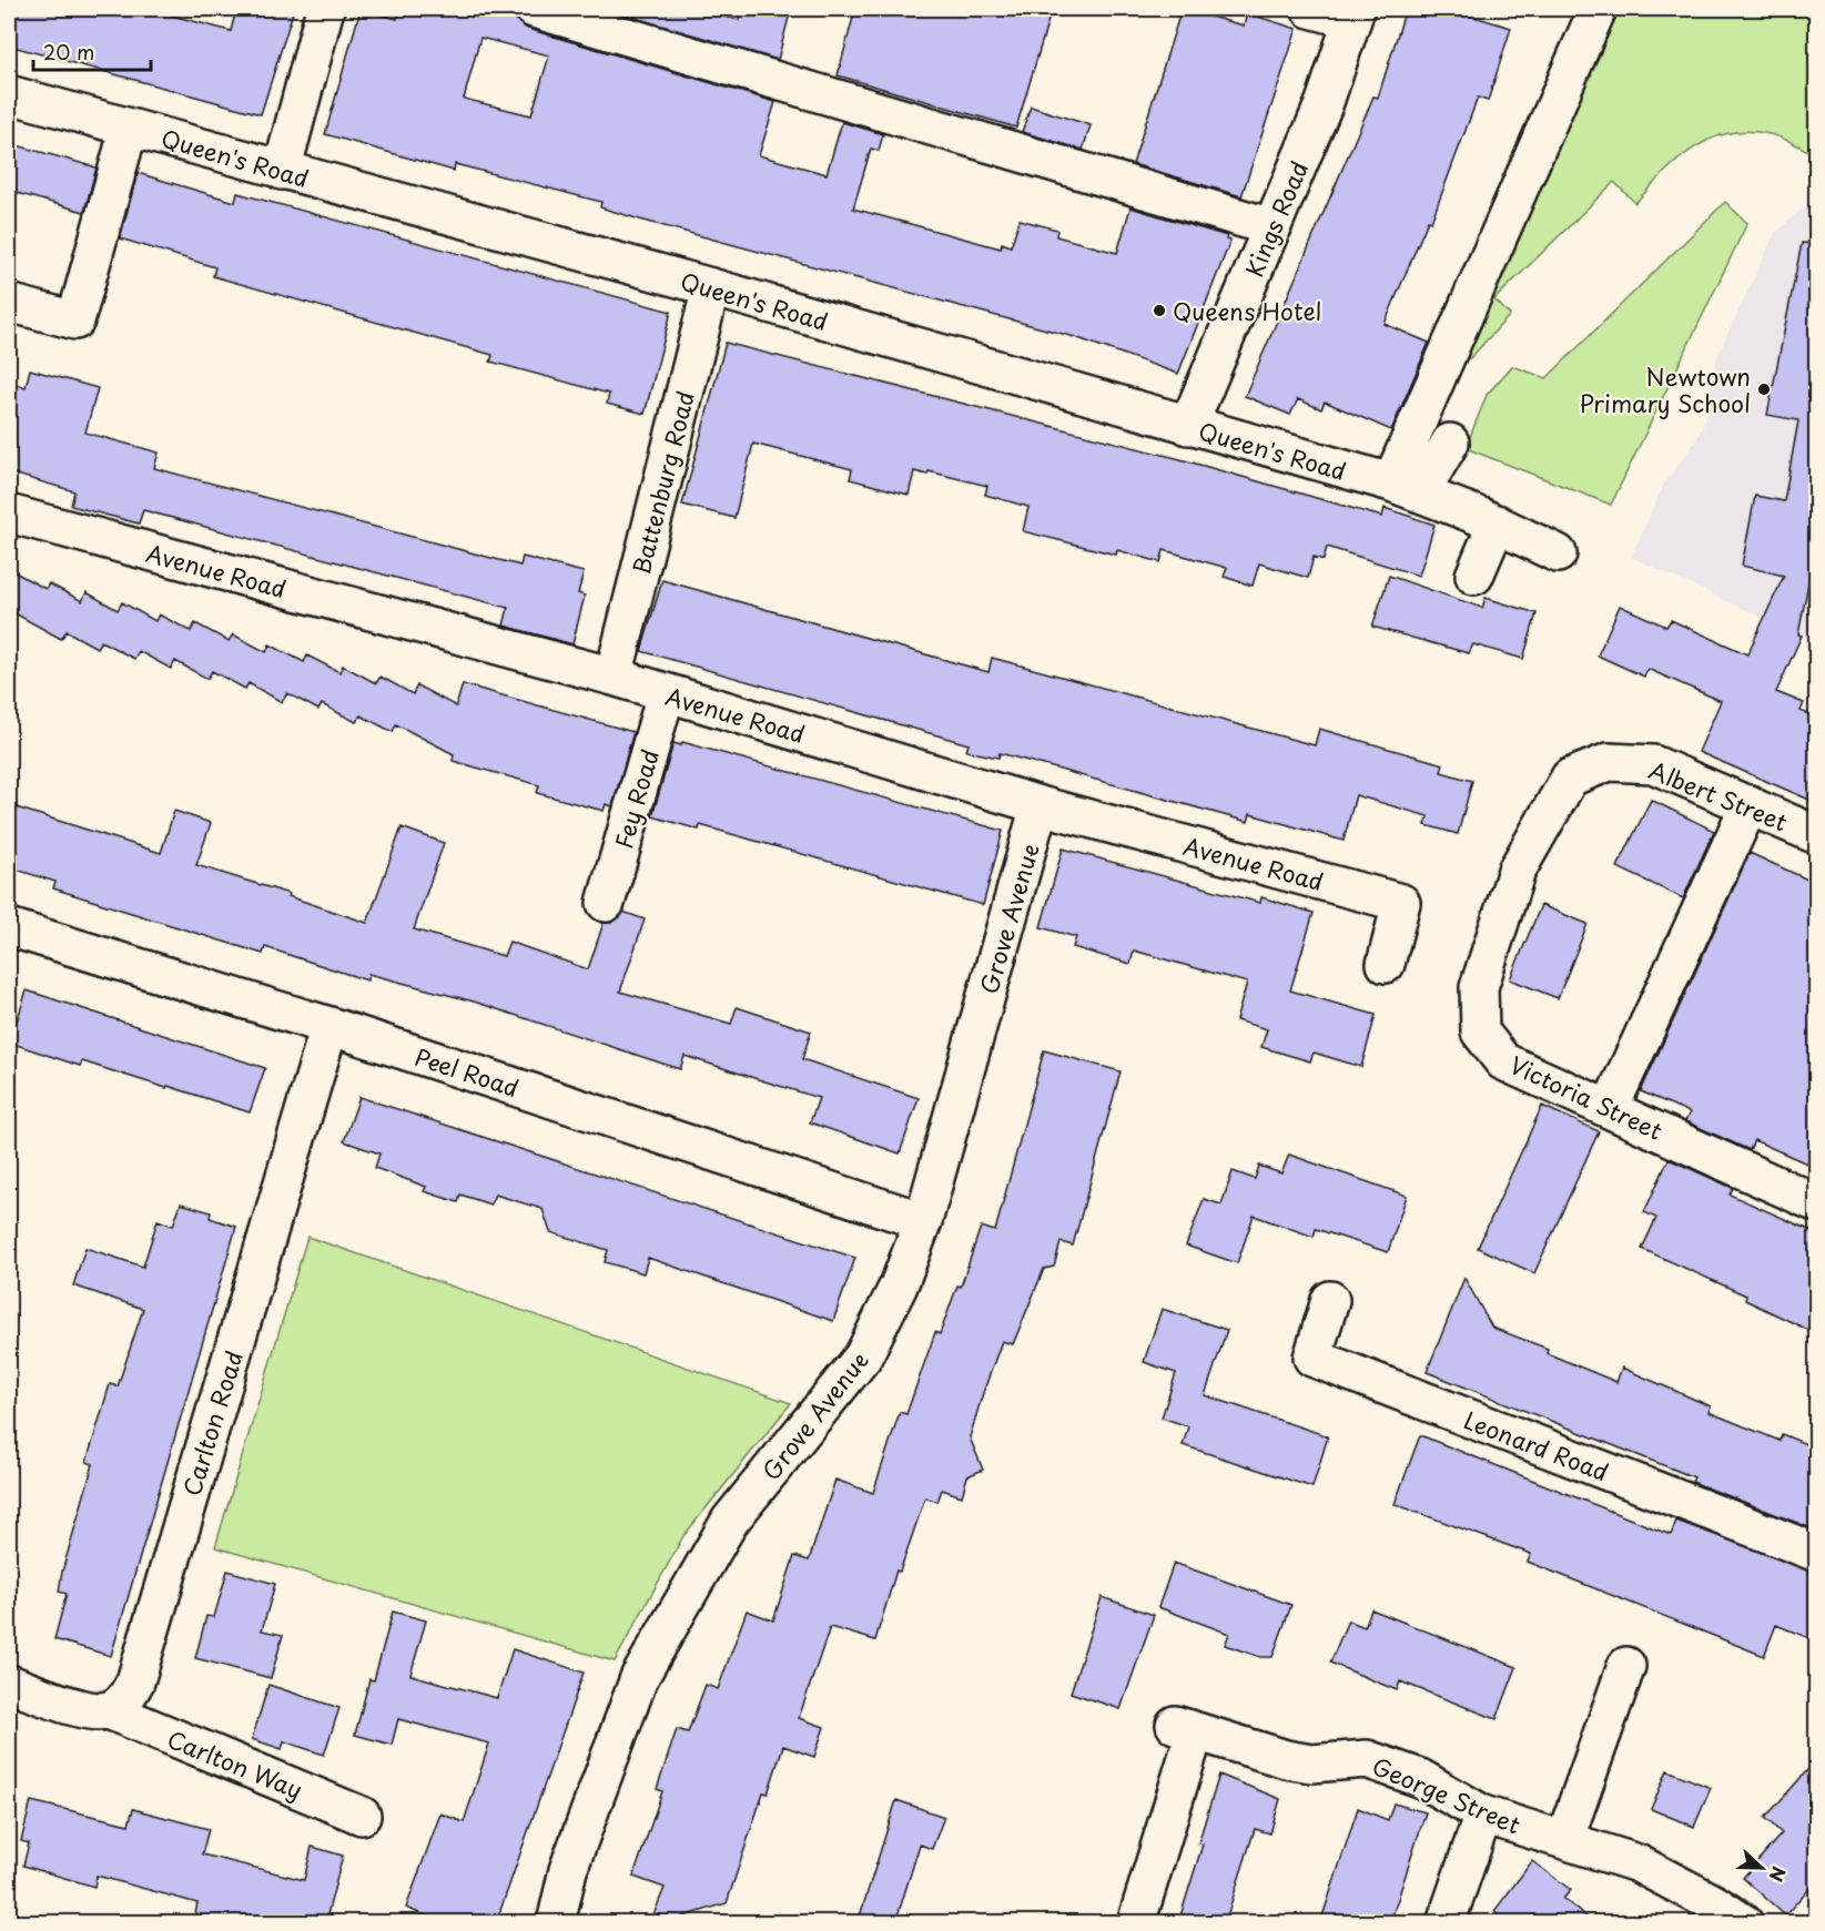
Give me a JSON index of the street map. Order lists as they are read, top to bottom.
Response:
{
  "streets": {
    "street": [
      "Queen's Road",
      "Kings Road",
      "Battenburg Road",
      "Avenue Road",
      "Albert Street",
      "Fey Road",
      "Grove Avenue",
      "Peel Road",
      "Victoria Street",
      "Carlton Road",
      "Leonard Road",
      "Carlton Way",
      "George Street"
    ]
  },
  "crossings": [
    ["Queen's Road", "Kings Road"],
    ["Queen's Road", "Battenburg Road"],
    ["Battenburg Road", "Avenue Road"],
    ["Avenue Road", "Fey Road"],
    ["Avenue Road", "Grove Avenue"],
    ["Albert Street", "Victoria Street"],
    ["Grove Avenue", "Peel Road"],
    ["Peel Road", "Carlton Road"],
    ["Carlton Road", "Carlton Way"]
  ],
  "places": ["Queens Hotel", "Newtown Primary School"],
  "scale_bar": "20 m",
  "north": "right"
}
